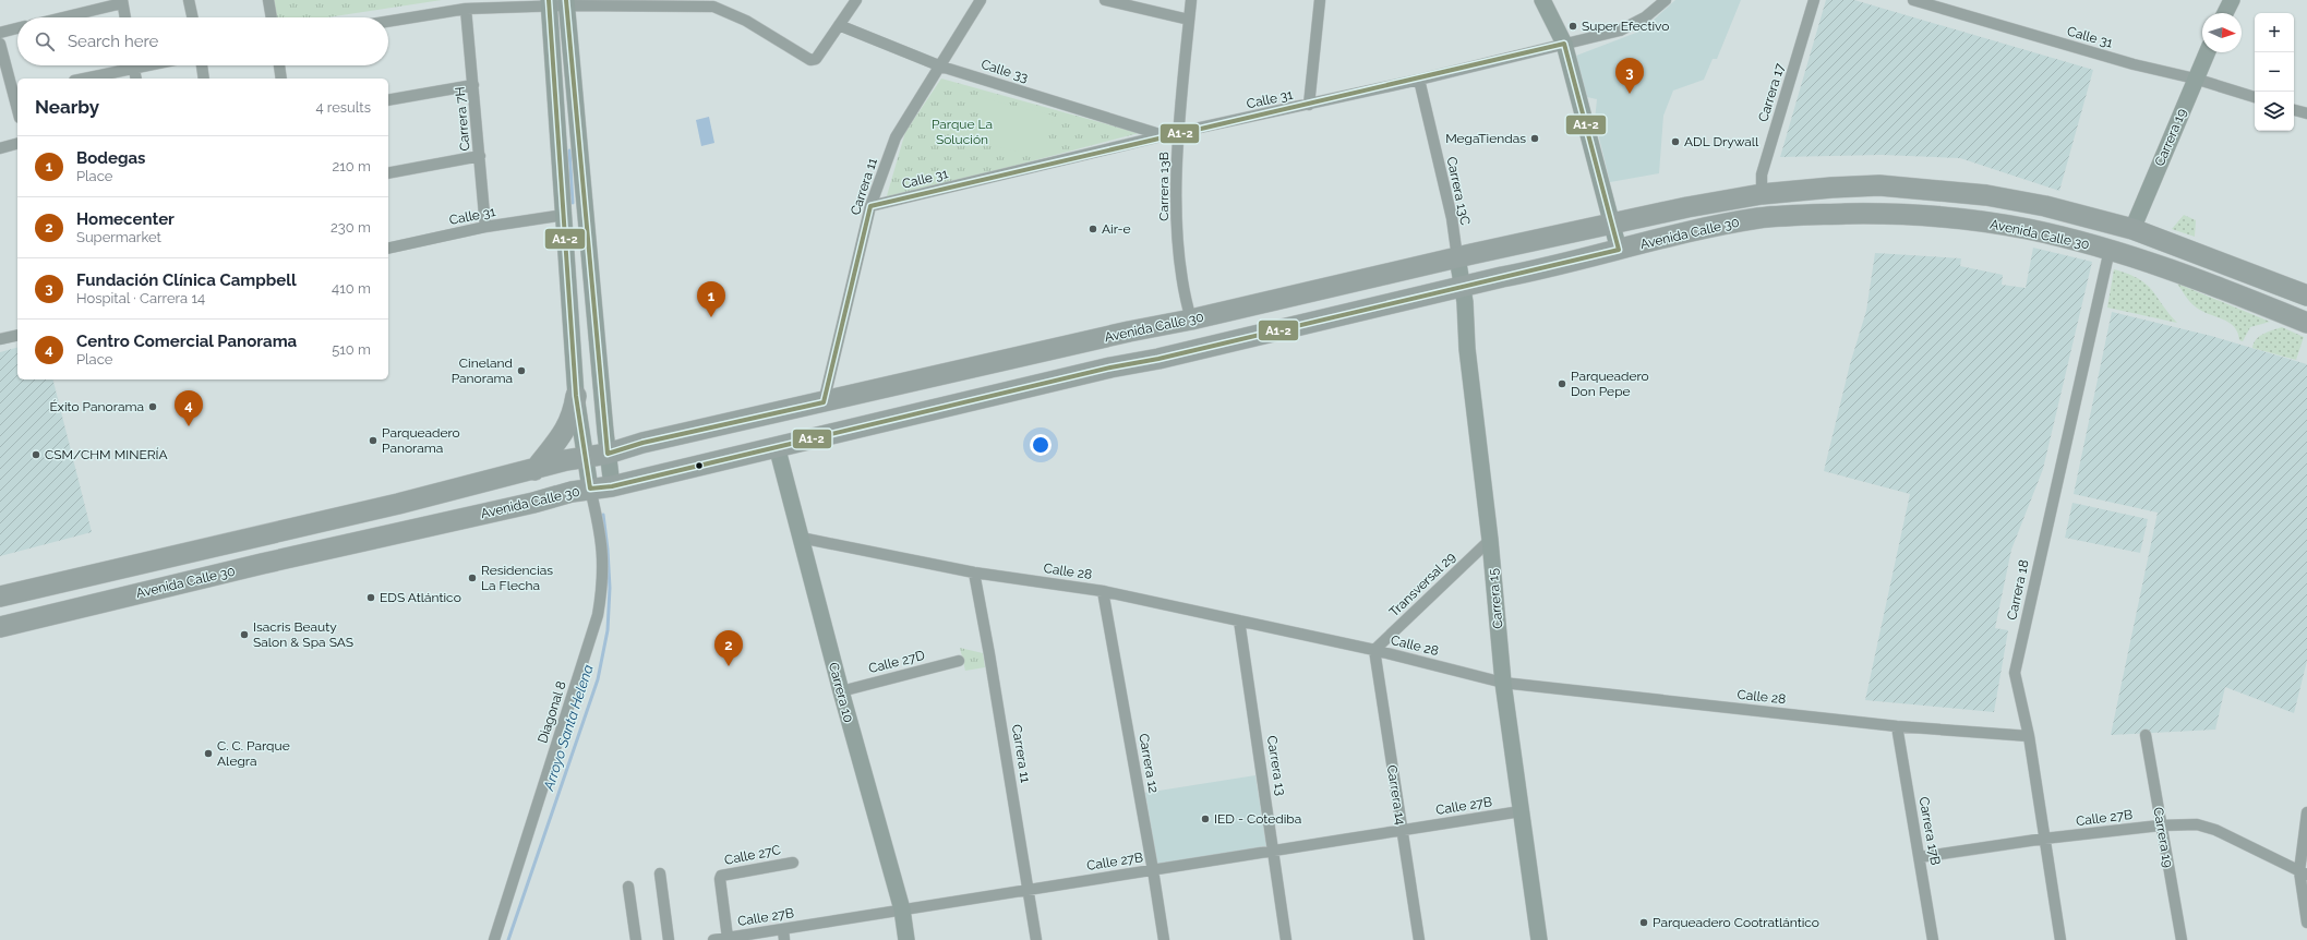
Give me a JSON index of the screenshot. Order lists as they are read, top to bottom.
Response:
{
  "streets": {
    "highway": ["Avenida Calle 30"],
    "street": [
      "Calle 31",
      "Calle 33",
      "Carrera 17",
      "Carrera 7H",
      "Carrera 19",
      "Carrera 11",
      "Carrera 13B",
      "Carrera 13C",
      "Calle 28",
      "Transversal 29",
      "Carrera 18",
      "Carrera 15",
      "Calle 27D",
      "Carrera 10",
      "Diagonal 8",
      "Carrera 12",
      "Carrera 13",
      "Carrera 14",
      "Calle 27B",
      "Carrera 17B",
      "Calle 27C"
    ]
  },
  "crossings": [
    ["Calle 31", "Calle 33"],
    ["Calle 31", "Carrera 7H"],
    ["Calle 31", "Carrera 19"],
    ["Calle 31", "Carrera 11"],
    ["Calle 31", "Carrera 13B"],
    ["Calle 31", "Carrera 13C"],
    ["Calle 33", "Carrera 11"],
    ["Carrera 17", "Avenida Calle 30"],
    ["Carrera 19", "Avenida Calle 30"],
    ["Carrera 19", "Calle 27B"],
    ["Carrera 11", "Avenida Calle 30"],
    ["Carrera 11", "Calle 28"],
    ["Carrera 11", "Calle 27B"],
    ["Carrera 13B", "Avenida Calle 30"],
    ["Carrera 13C", "Avenida Calle 30"],
    ["Carrera 13C", "Carrera 15"],
    ["Avenida Calle 30", "Carrera 18"],
    ["Avenida Calle 30", "Carrera 15"],
    ["Avenida Calle 30", "Carrera 10"],
    ["Avenida Calle 30", "Diagonal 8"],
    ["Calle 28", "Transversal 29"],
    ["Calle 28", "Carrera 18"],
    ["Calle 28", "Carrera 15"],
    ["Calle 28", "Carrera 10"],
    ["Calle 28", "Carrera 12"],
    ["Calle 28", "Carrera 13"],
    ["Calle 28", "Carrera 14"],
    ["Calle 28", "Carrera 17B"],
    ["Transversal 29", "Carrera 15"],
    ["Transversal 29", "Carrera 14"],
    ["Carrera 18", "Calle 27B"],
    ["Carrera 15", "Calle 27B"],
    ["Calle 27D", "Carrera 10"],
    ["Carrera 10", "Calle 27B"],
    ["Carrera 12", "Calle 27B"],
    ["Carrera 13", "Calle 27B"],
    ["Carrera 14", "Calle 27B"],
    ["Calle 27B", "Carrera 17B"],
    ["Calle 27B", "Calle 27C"]
  ],
  "water": ["Arroyo Santa Helena"],
  "parks": ["Parque La Solución"],
  "places": [
    "Super Efectivo",
    "MegaTiendas",
    "ADL Drywall",
    "Air-e",
    "Cineland Panorama",
    "Parqueadero Don Pepe",
    "Éxito Panorama",
    "Parqueadero Panorama",
    "CSM/CHM MINERÍA",
    "Residencias La Flecha",
    "EDS Atlántico",
    "Isacris Beauty Salon & Spa SAS",
    "C. C. Parque Alegra",
    "IED - Cotediba",
    "Parqueadero Cootratlántico"
  ],
  "lines": ["transit line A1-2"],
  "north": "right",
  "page": {
    "map_buttons": ["+", "−"],
    "search": "Search here",
    "pins": [
      "3",
      "1",
      "4",
      "2"
    ],
    "heading": ["Nearby", "4 results"],
    "list": [
      {
        "mark": "1",
        "name": "Bodegas",
        "note": "Place",
        "value": "210 m"
      },
      {
        "mark": "2",
        "name": "Homecenter",
        "note": "Supermarket",
        "value": "230 m"
      },
      {
        "mark": "3",
        "name": "Fundación Clínica Campbell",
        "note": "Hospital · Carrera 14",
        "value": "410 m"
      },
      {
        "mark": "4",
        "name": "Centro Comercial Panorama",
        "note": "Place",
        "value": "510 m"
      }
    ]
  }
}
